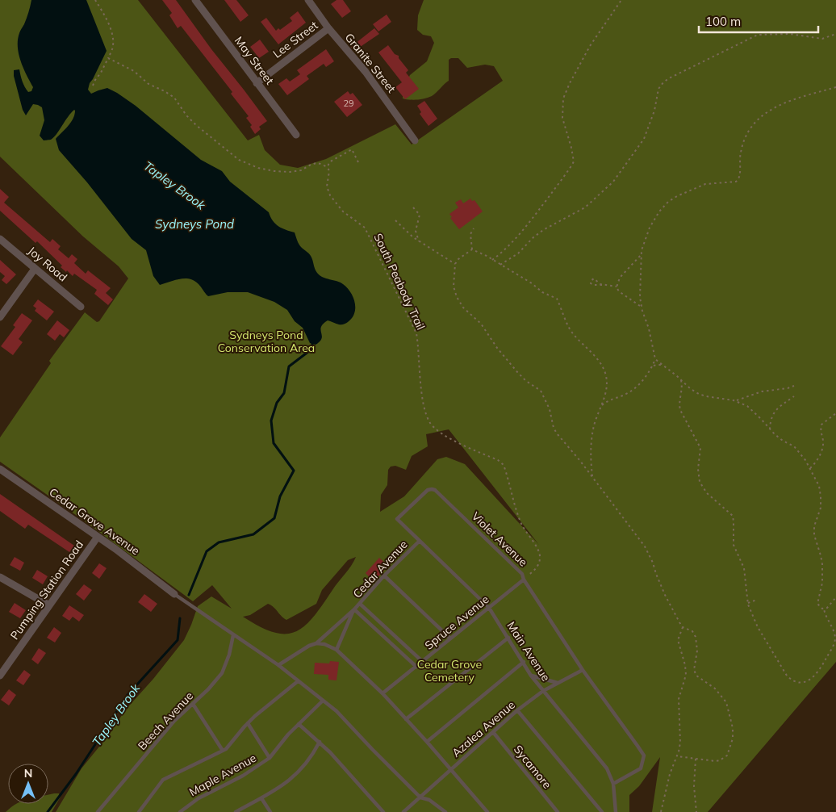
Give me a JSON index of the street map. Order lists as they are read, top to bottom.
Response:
{
  "streets": {
    "street": [
      "Lee Street",
      "May Street",
      "Granite Street",
      "Joy Road",
      "Cedar Grove Avenue",
      "Pumping Station Road"
    ],
    "lane": [
      "Violet Avenue",
      "Cedar Avenue",
      "Spruce Avenue",
      "Main Avenue",
      "Beech Avenue",
      "Azalea Avenue",
      "Sycamore",
      "Maple Avenue"
    ],
    "path": ["South Peabody Trail"]
  },
  "crossings": [
    ["Lee Street", "May Street"],
    ["Lee Street", "Granite Street"],
    ["South Peabody Trail", "Violet Avenue"],
    ["South Peabody Trail", "Spruce Avenue"],
    ["Cedar Grove Avenue", "Pumping Station Road"],
    ["Violet Avenue", "Spruce Avenue"],
    ["Violet Avenue", "Main Avenue"],
    ["Violet Avenue", "Azalea Avenue"],
    ["Cedar Avenue", "Main Avenue"],
    ["Spruce Avenue", "Main Avenue"],
    ["Main Avenue", "Azalea Avenue"],
    ["Azalea Avenue", "Sycamore"]
  ],
  "water": ["Tapley Brook", "Sydneys Pond"],
  "parks": ["Sydneys Pond Conservation Area", "Cedar Grove Cemetery"],
  "house_numbers": ["29"],
  "scale_bar": "100 m",
  "north": "top"
}
